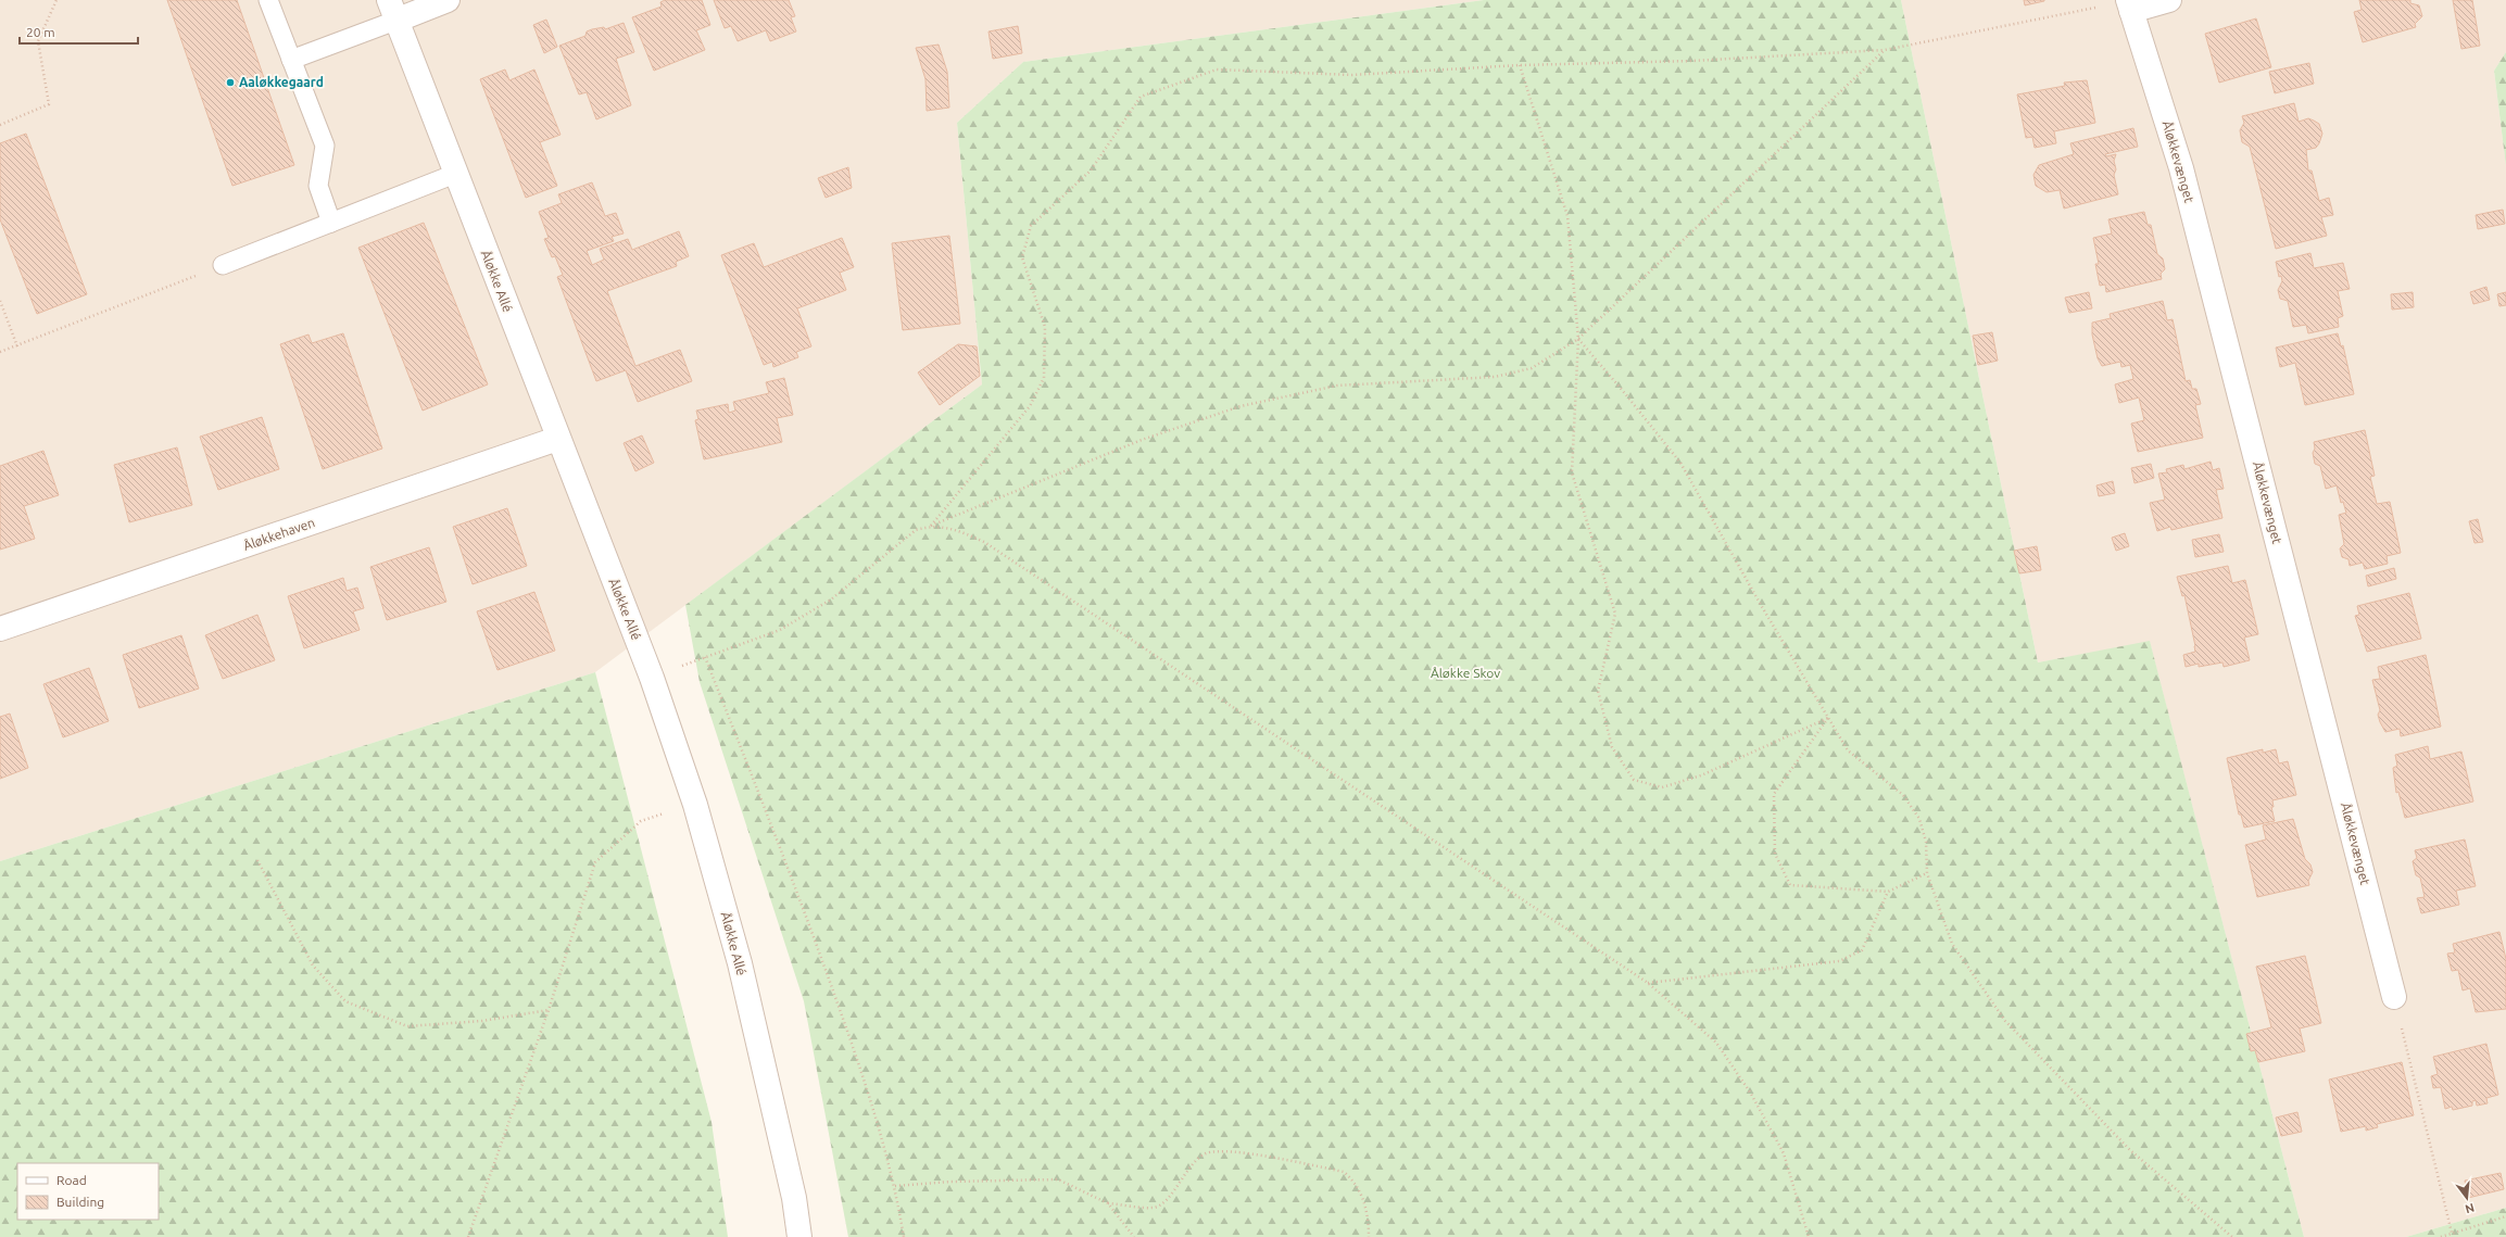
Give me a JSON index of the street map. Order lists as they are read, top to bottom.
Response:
{
  "streets": {
    "street": ["Åløkkevænget", "Åløkke Allé", "Åløkkehaven"]
  },
  "crossings": [
    ["Åløkke Allé", "Åløkkehaven"]
  ],
  "parks": ["Åløkke Skov"],
  "places": ["Aaløkkegaard"],
  "legend": ["Road", "Building"],
  "scale_bar": "20 m",
  "north": "bottom"
}
